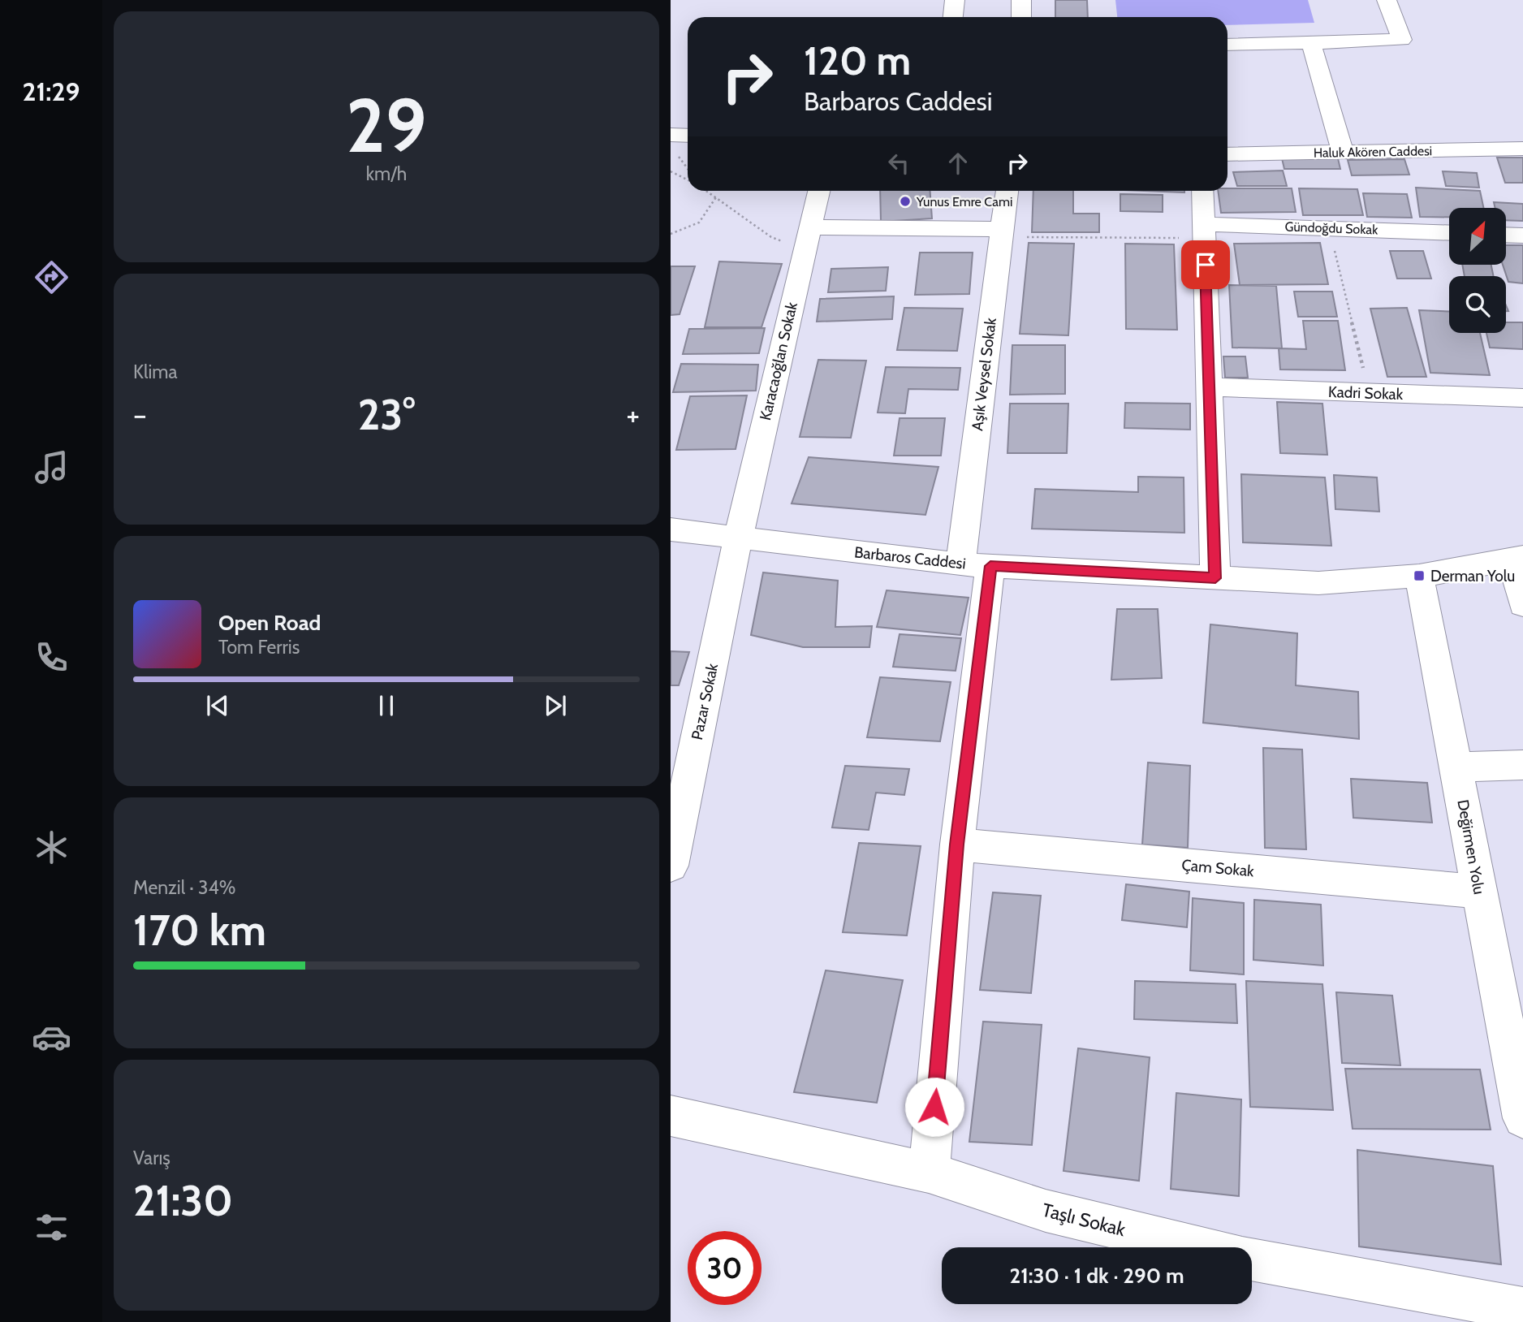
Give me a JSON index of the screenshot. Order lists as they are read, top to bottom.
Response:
{
  "streets": {
    "street": [
      "Haluk Akören Caddesi",
      "Gündoğdu Sokak",
      "Karacaoğlan Sokak",
      "Aşık Veysel Sokak",
      "Kadri Sokak",
      "Barbaros Caddesi",
      "Pazar Sokak",
      "Değirmen Yolu",
      "Çam Sokak",
      "Taşlı Sokak"
    ]
  },
  "crossings": [
    ["Karacaoğlan Sokak", "Barbaros Caddesi"],
    ["Karacaoğlan Sokak", "Pazar Sokak"],
    ["Aşık Veysel Sokak", "Barbaros Caddesi"],
    ["Aşık Veysel Sokak", "Çam Sokak"],
    ["Aşık Veysel Sokak", "Taşlı Sokak"],
    ["Barbaros Caddesi", "Pazar Sokak"],
    ["Barbaros Caddesi", "Değirmen Yolu"],
    ["Değirmen Yolu", "Çam Sokak"]
  ],
  "places": {
    "other": ["Yunus Emre Cami"],
    "transit": ["Derman Yolu"]
  },
  "north": "top right",
  "page": {
    "tabs": "21:29",
    "tile": [
      ["29", "km/h"],
      "Klima",
      ["Menzil · 34%", "170 km"],
      ["Varış", "21:30"]
    ],
    "turn": ["120 m", "Barbaros Caddesi"],
    "heat": ["−", "23°", "+"],
    "song": ["Open Road", "Tom Ferris"],
    "limit": "30",
    "trip": "21:30 · 1 dk · 290 m"
  }
}
